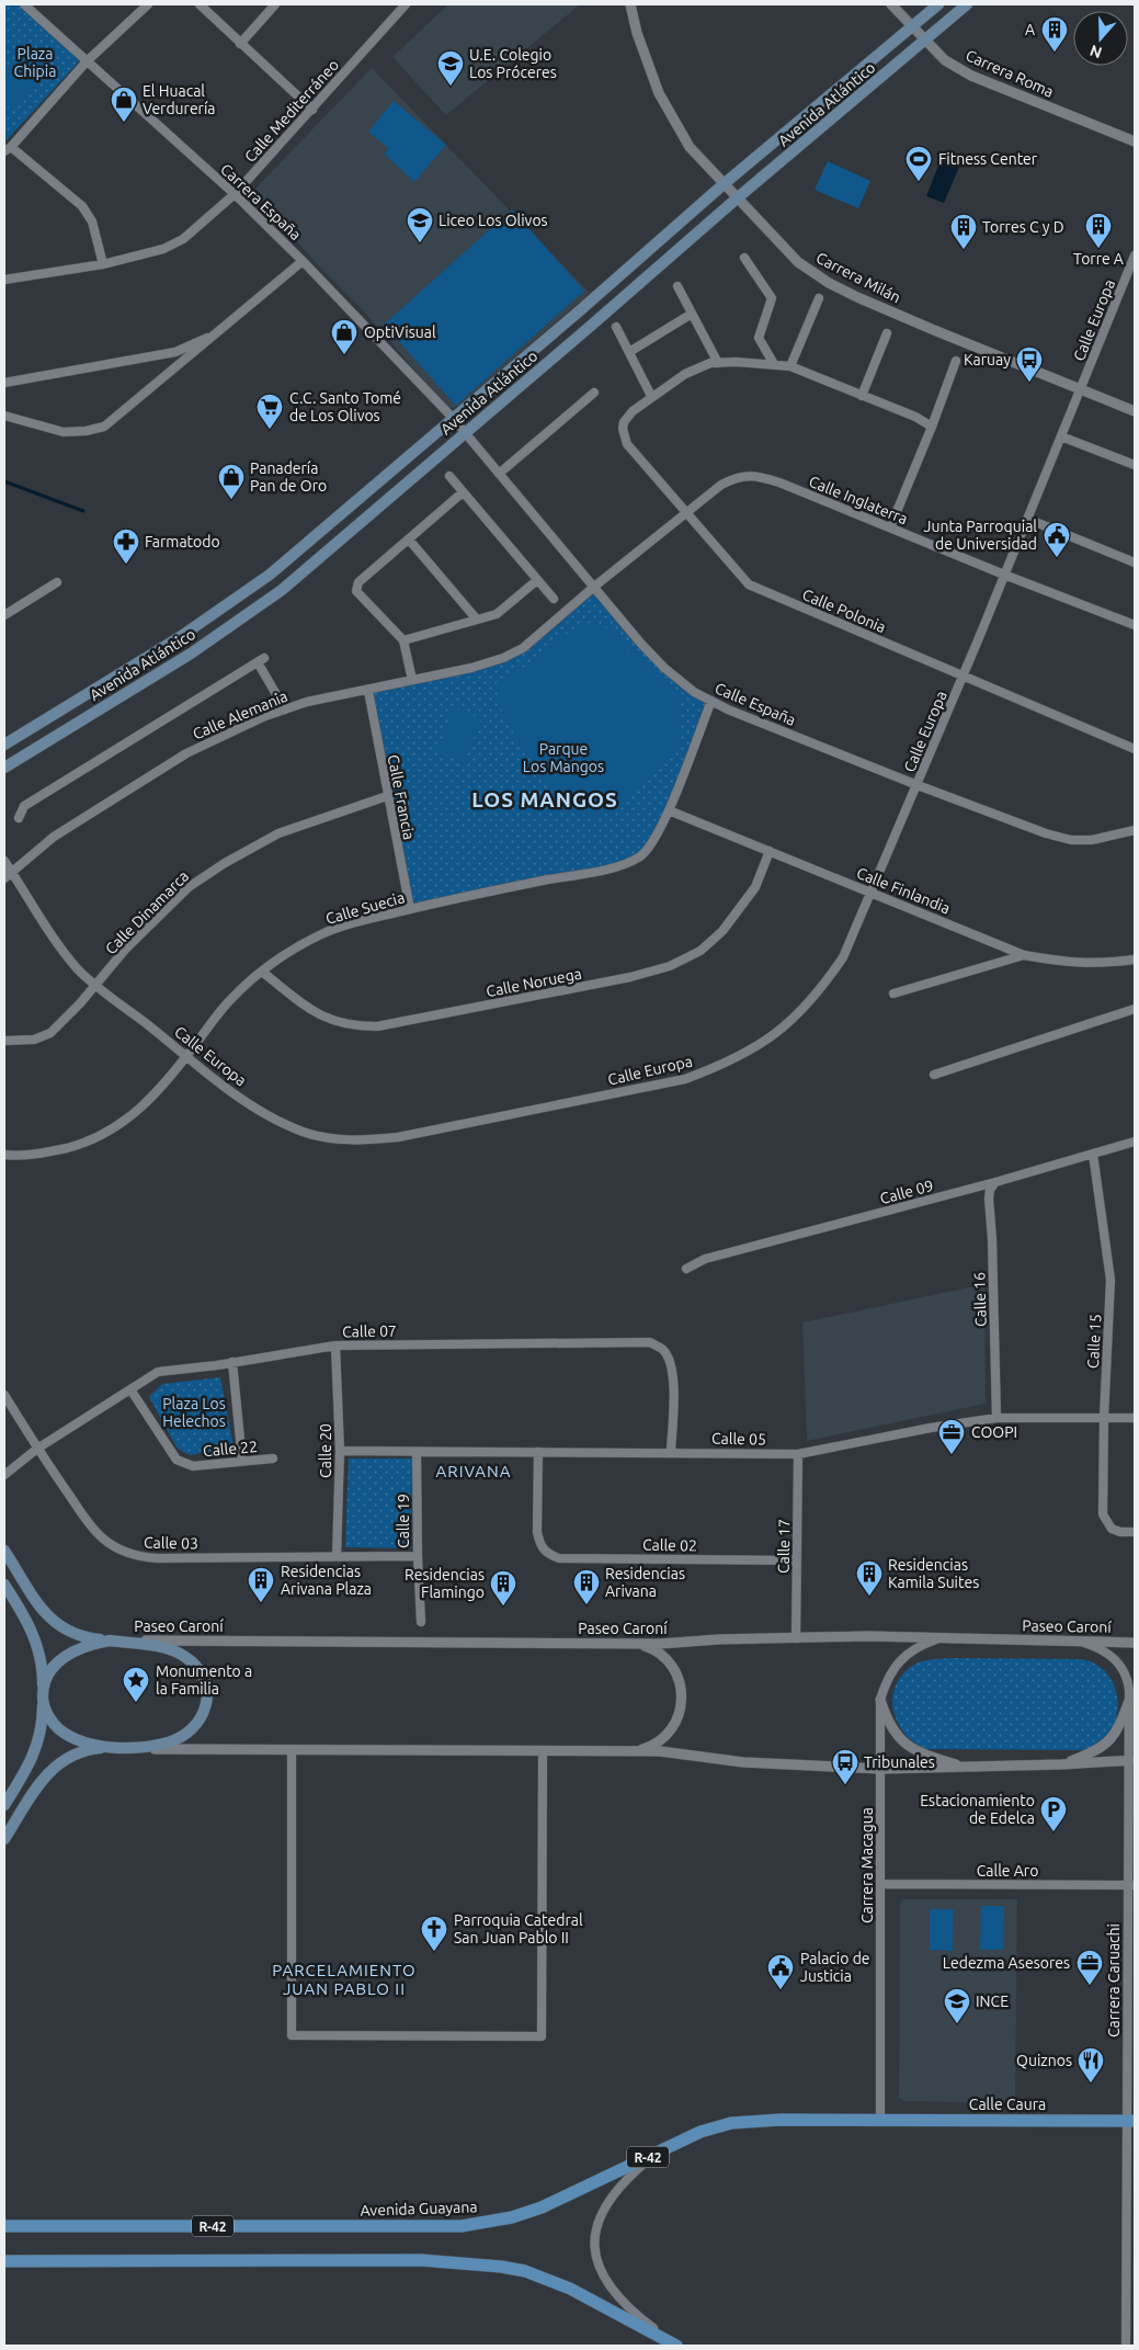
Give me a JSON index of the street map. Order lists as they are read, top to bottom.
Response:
{
  "streets": {
    "main road": [
      "Avenida Atlántico",
      "Paseo Caroní",
      "Calle Caura",
      "R-42",
      "Avenida Guayana"
    ],
    "street": [
      "Carrera Roma",
      "Calle Mediterráneo",
      "Carrera España",
      "Carrera Milán",
      "Calle Europa",
      "Calle Inglaterra",
      "Calle Polonia",
      "Calle España",
      "Calle Alemania",
      "Calle Francia",
      "Calle Finlandia",
      "Calle Suecia",
      "Calle Dinamarca",
      "Calle Noruega",
      "Calle 09",
      "Calle 16",
      "Calle 07",
      "Calle 15",
      "Calle 05",
      "Calle 22",
      "Calle 20",
      "Calle 19",
      "Calle 03",
      "Calle 02",
      "Calle 17",
      "Carrera Macagua",
      "Calle Aro",
      "Carrera Caruachi"
    ]
  },
  "crossings": [
    ["Carrera Roma", "Avenida Atlántico"],
    ["Avenida Atlántico", "Carrera España"],
    ["Avenida Atlántico", "Carrera Milán"],
    ["Avenida Atlántico", "Calle España"],
    ["Calle Mediterráneo", "Carrera España"],
    ["Carrera España", "Calle España"],
    ["Carrera Milán", "Calle Europa"],
    ["Calle Europa", "Calle Inglaterra"],
    ["Calle Europa", "Calle Polonia"],
    ["Calle Europa", "Calle España"],
    ["Calle Europa", "Calle Alemania"],
    ["Calle Europa", "Calle Finlandia"],
    ["Calle Europa", "Calle Suecia"],
    ["Calle Europa", "Calle Dinamarca"],
    ["Calle Inglaterra", "Calle Polonia"],
    ["Calle Inglaterra", "Calle España"],
    ["Calle Inglaterra", "Calle Alemania"],
    ["Calle España", "Calle Alemania"],
    ["Calle España", "Calle Suecia"],
    ["Calle Alemania", "Calle Francia"],
    ["Calle Francia", "Calle Suecia"],
    ["Calle Francia", "Calle Dinamarca"],
    ["Calle Finlandia", "Calle Suecia"],
    ["Calle Finlandia", "Calle Noruega"],
    ["Calle Suecia", "Calle Noruega"],
    ["Calle 09", "Calle 16"],
    ["Calle 09", "Calle 15"],
    ["Calle 16", "Calle 05"],
    ["Calle 07", "Calle 05"],
    ["Calle 07", "Calle 22"],
    ["Calle 07", "Calle 20"],
    ["Calle 07", "Calle 03"],
    ["Calle 15", "Calle 05"],
    ["Calle 05", "Calle 20"],
    ["Calle 05", "Calle 19"],
    ["Calle 05", "Calle 02"],
    ["Calle 05", "Calle 17"],
    ["Calle 20", "Calle 03"],
    ["Calle 19", "Calle 03"],
    ["Calle 02", "Calle 17"],
    ["Calle 17", "Paseo Caroní"],
    ["Paseo Caroní", "Carrera Macagua"],
    ["Paseo Caroní", "Carrera Caruachi"],
    ["Carrera Macagua", "Calle Aro"],
    ["Carrera Macagua", "Calle Caura"],
    ["Carrera Macagua", "Avenida Guayana"],
    ["Calle Aro", "Carrera Caruachi"],
    ["Carrera Caruachi", "Calle Caura"],
    ["Calle Caura", "Avenida Guayana"]
  ],
  "districts": ["LOS MANGOS", "ARIVANA", "PARCELAMIENTO JUAN PABLO II"],
  "parks": ["Plaza Chipia", "Parque Los Mangos", "Plaza Los Helechos"],
  "places": {
    "building": [
      "A",
      "Torre A",
      "Torres C y D",
      "Residencias Kamila Suites",
      "Residencias Arivana Plaza",
      "Residencias Arivana",
      "Residencias Flamingo"
    ],
    "school or university": ["U.E. Colegio Los Próceres", "Liceo Los Olivos", "INCE"],
    "shop": ["El Huacal Verdurería", "OptiVisual", "Panadería Pan de Oro"],
    "sports": ["Fitness Center"],
    "bus stop": ["Karuay", "Tribunales"],
    "supermarket": ["C.C. Santo Tomé de Los Olivos"],
    "public building": ["Junta Parroquial de Universidad", "Palacio de Justicia"],
    "pharmacy": ["Farmatodo"],
    "office": ["COOPI", "Ledezma Asesores"],
    "place": ["Monumento a la Familia"],
    "parking": ["Estacionamiento de Edelca"],
    "church": ["Parroquia Catedral San Juan Pablo II"],
    "restaurant": ["Quiznos"]
  },
  "north": "bottom"
}
